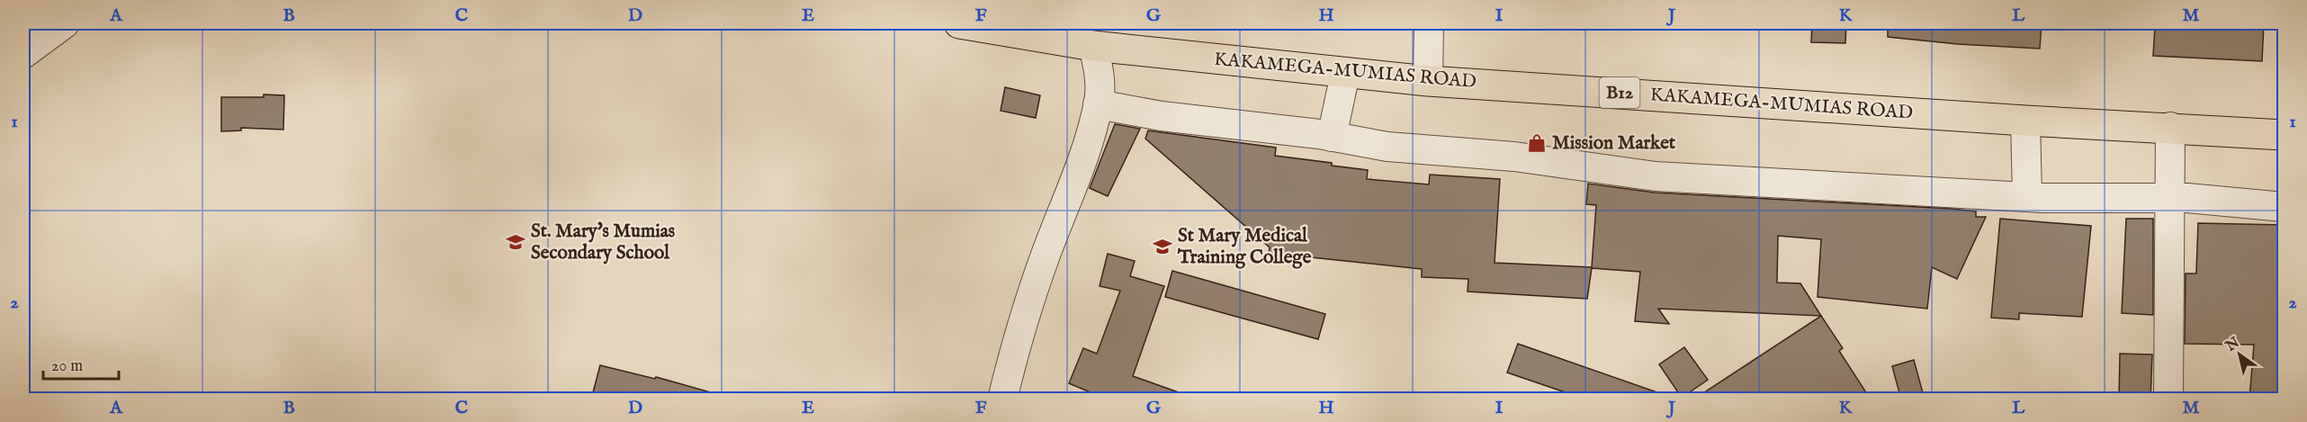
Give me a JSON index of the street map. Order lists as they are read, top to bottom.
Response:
{
  "streets": {
    "highway": ["KAKAMEGA-MUMIAS ROAD", "B12"]
  },
  "places": {
    "shop": ["Mission Market"],
    "school or university": ["St. Mary's Mumias Secondary School", "St Mary Medical Training College"]
  },
  "scale_bar": "20 m",
  "north": "top left",
  "grid": {
    "columns": [
      "A",
      "B",
      "C",
      "D",
      "E",
      "F",
      "G",
      "H",
      "I",
      "J",
      "K",
      "L",
      "M"
    ],
    "rows": ["1", "2"]
  }
}
